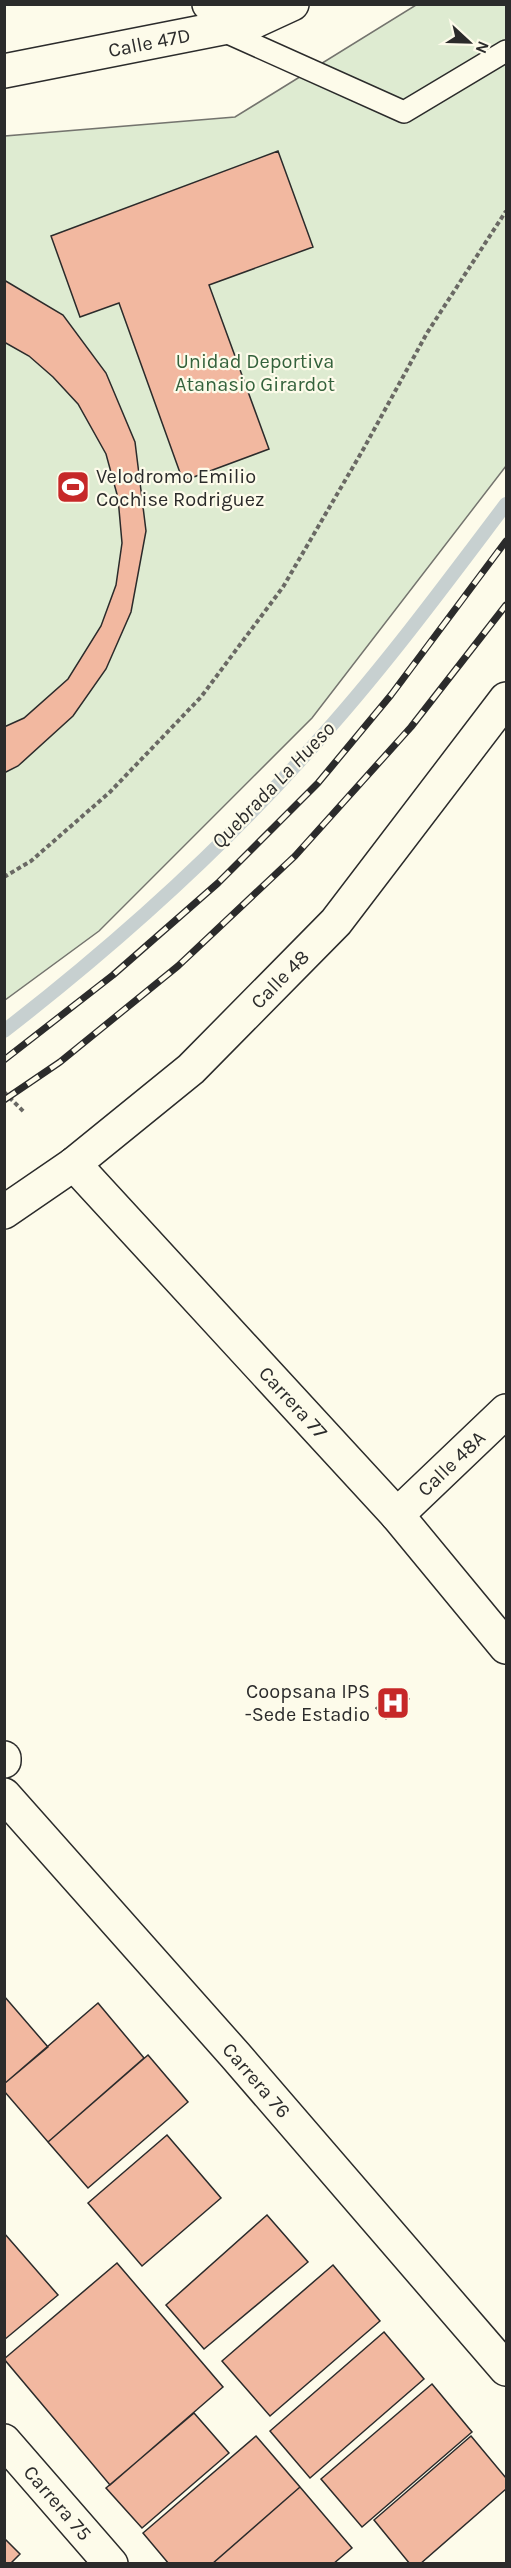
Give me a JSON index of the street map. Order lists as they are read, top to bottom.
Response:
{
  "streets": {
    "street": [
      "Calle 47D",
      "Calle 48",
      "Carrera 77",
      "Calle 48A",
      "Carrera 76",
      "Carrera 75"
    ]
  },
  "crossings": [
    ["Calle 48", "Carrera 77"],
    ["Carrera 77", "Calle 48A"]
  ],
  "water": ["Quebrada La Hueso"],
  "parks": ["Unidad Deportiva Atanasio Girardot"],
  "places": {
    "sports": ["Velodromo Emilio Cochise Rodriguez"],
    "hospital": ["Coopsana IPS -Sede Estadio"]
  },
  "north": "right"
}
